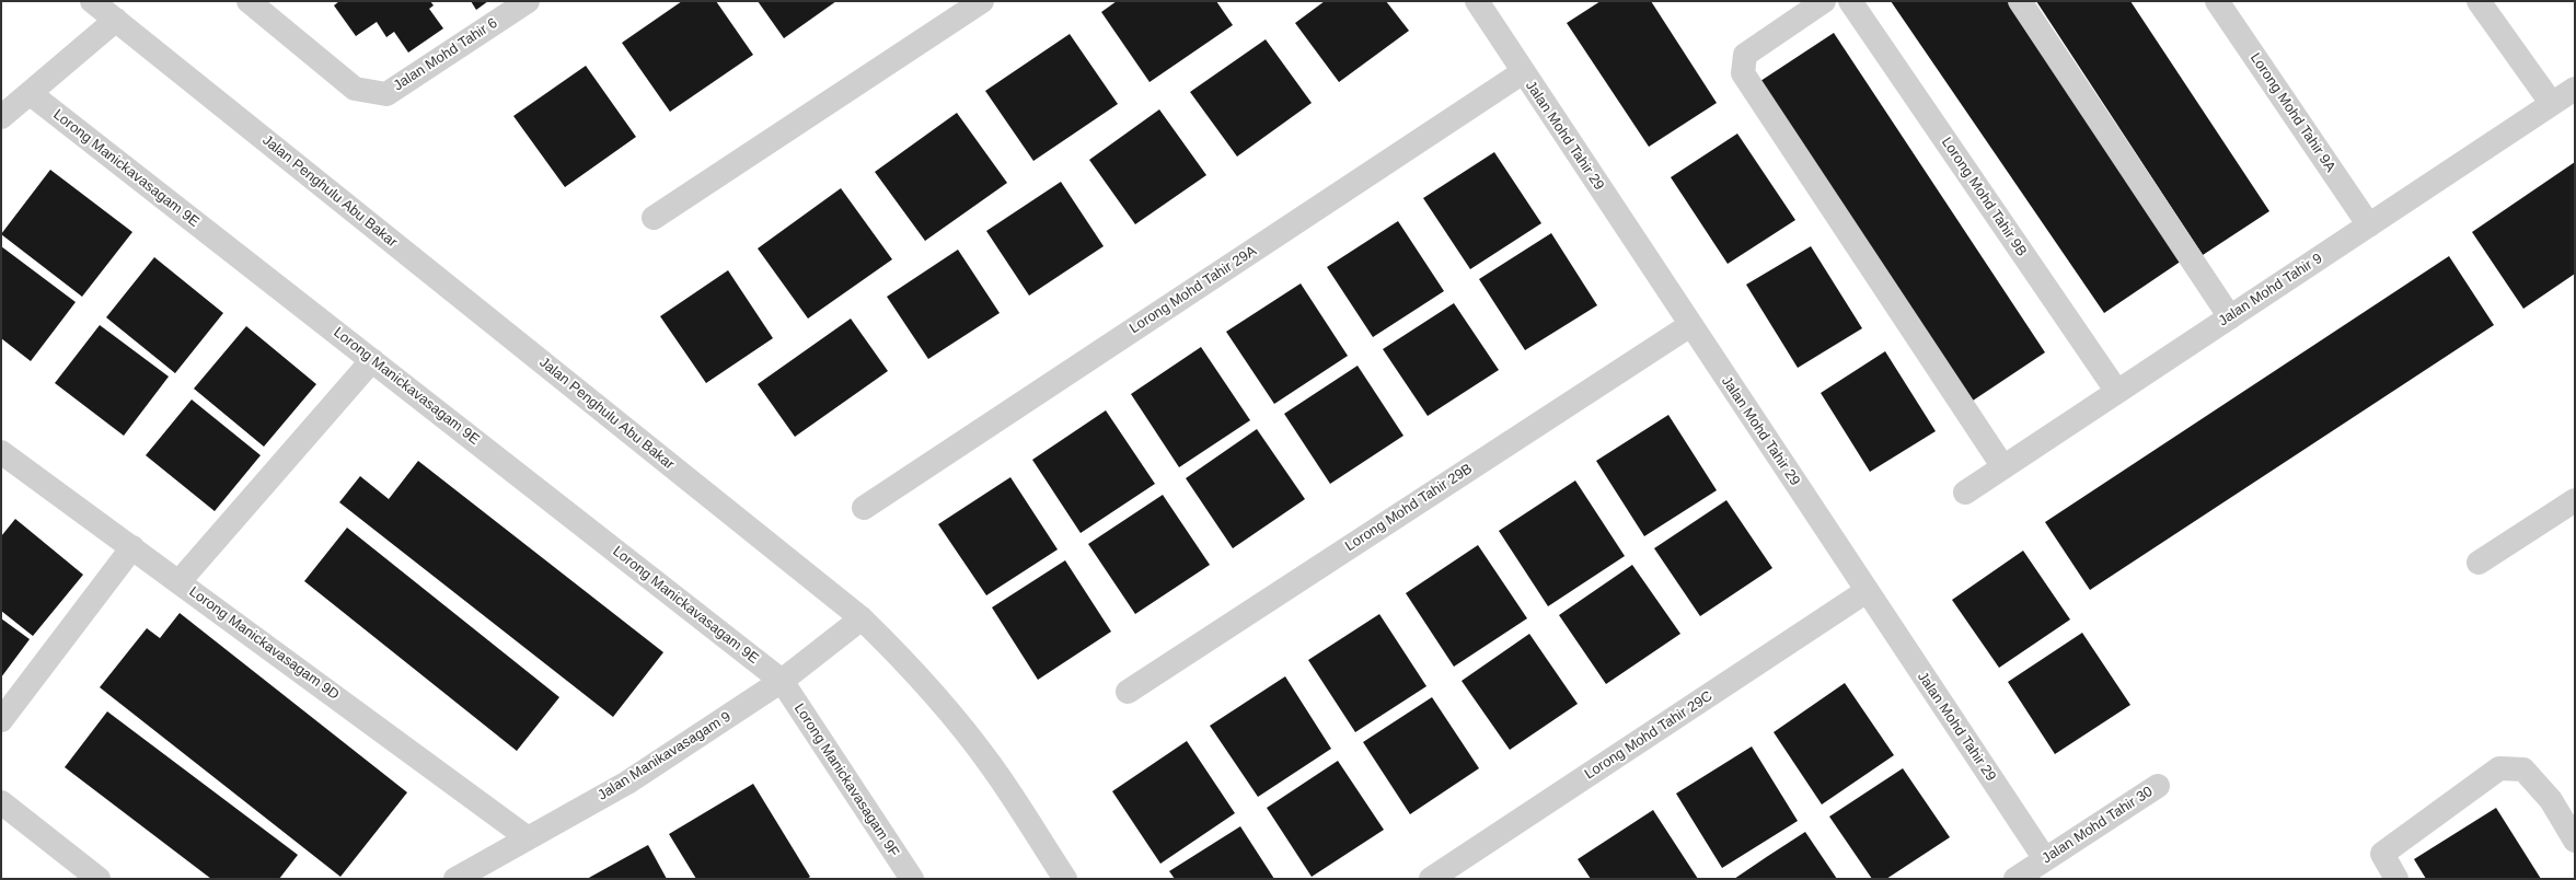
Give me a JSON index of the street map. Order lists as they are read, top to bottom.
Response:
{
  "streets": {
    "street": [
      "Jalan Mohd Tahir 6",
      "Lorong Mohd Tahir 9A",
      "Jalan Mohd Tahir 29",
      "Lorong Manickavasagam 9E",
      "Jalan Penghulu Abu Bakar",
      "Lorong Mohd Tahir 9B",
      "Lorong Mohd Tahir 29A",
      "Jalan Mohd Tahir 9",
      "Lorong Mohd Tahir 29B",
      "Lorong Manickavasagam 9D",
      "Lorong Mohd Tahir 29C",
      "Jalan Manikavasagam 9",
      "Lorong Manickavasagam 9F",
      "Jalan Mohd Tahir 30"
    ]
  },
  "crossings": [
    ["Lorong Mohd Tahir 9A", "Jalan Mohd Tahir 9"],
    ["Jalan Mohd Tahir 29", "Lorong Mohd Tahir 29A"],
    ["Jalan Mohd Tahir 29", "Lorong Mohd Tahir 29B"],
    ["Jalan Mohd Tahir 29", "Lorong Mohd Tahir 29C"],
    ["Jalan Mohd Tahir 29", "Jalan Mohd Tahir 30"],
    ["Lorong Manickavasagam 9E", "Jalan Manikavasagam 9"],
    ["Lorong Manickavasagam 9E", "Lorong Manickavasagam 9F"],
    ["Jalan Penghulu Abu Bakar", "Jalan Manikavasagam 9"],
    ["Lorong Mohd Tahir 9B", "Jalan Mohd Tahir 9"],
    ["Lorong Manickavasagam 9D", "Jalan Manikavasagam 9"],
    ["Jalan Manikavasagam 9", "Lorong Manickavasagam 9F"]
  ]
}
